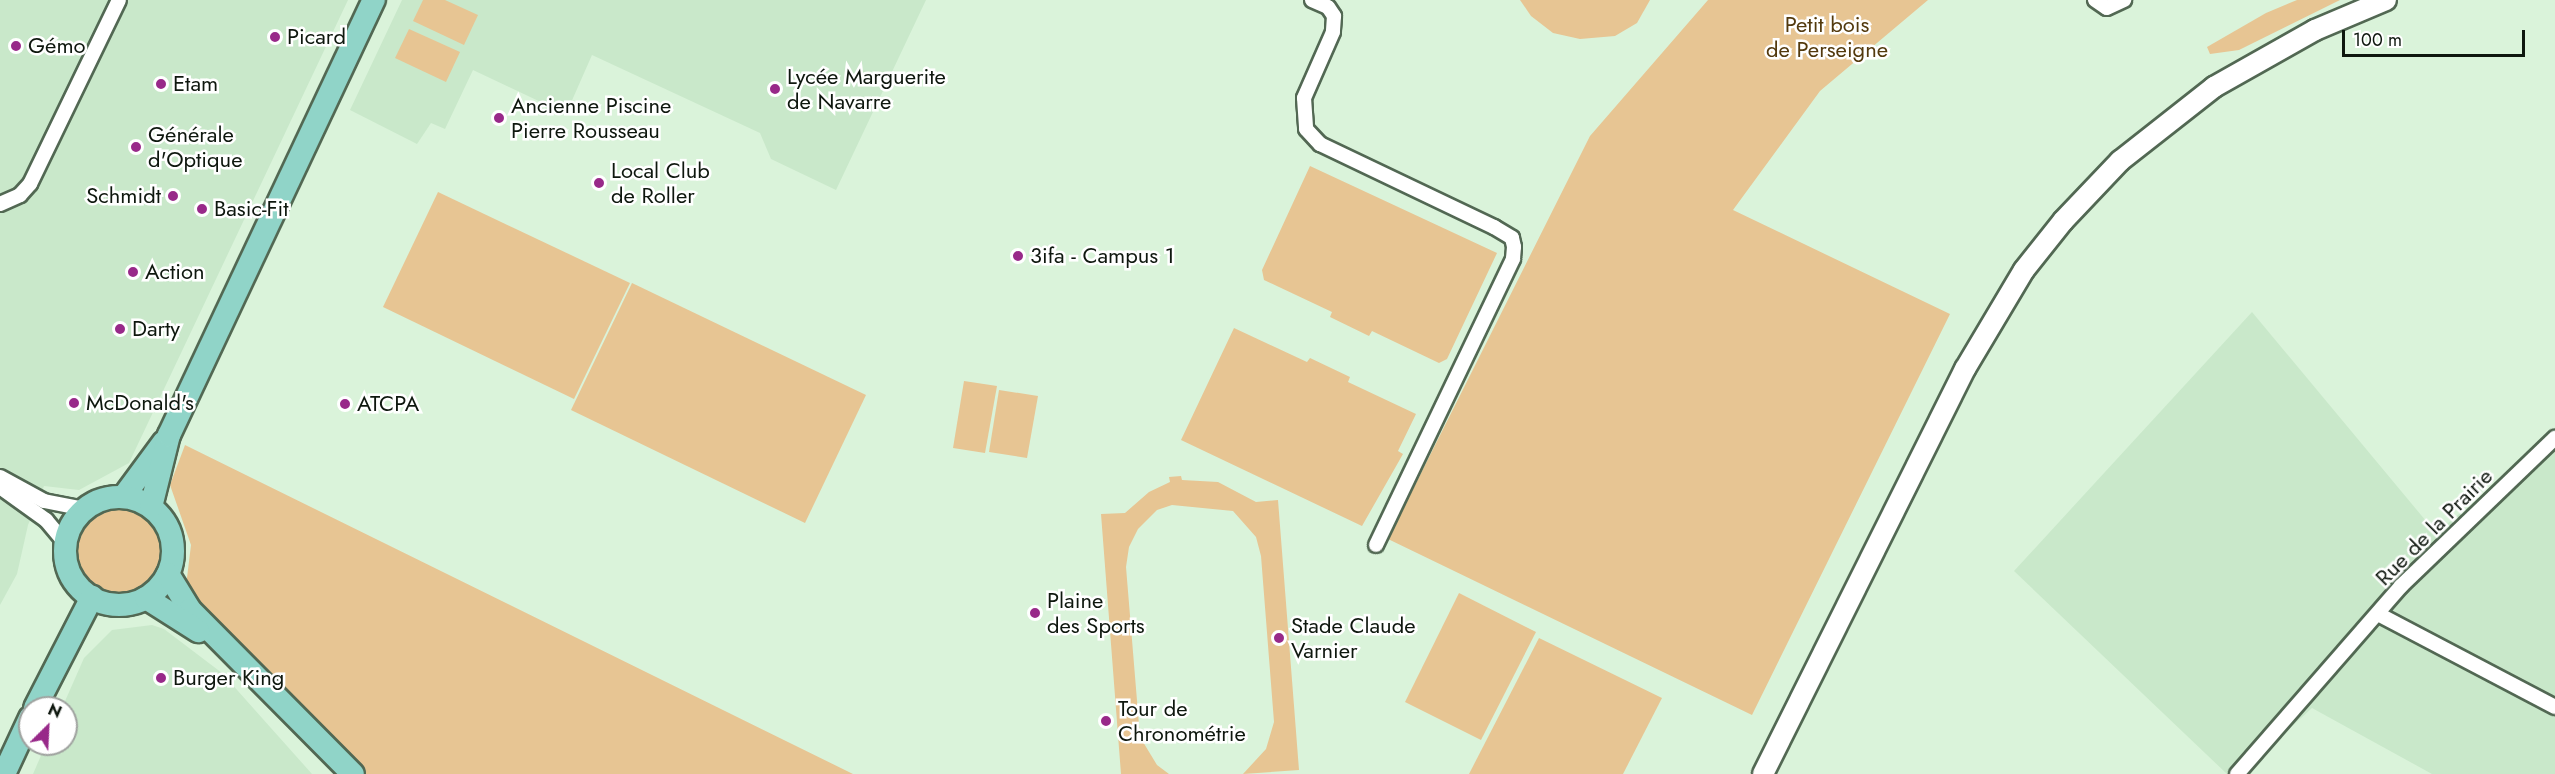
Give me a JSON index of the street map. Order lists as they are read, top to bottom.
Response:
{
  "streets": {
    "street": ["Rue de la Prairie"]
  },
  "parks": ["Petit bois de Perseigne"],
  "places": [
    "Picard",
    "Gémo",
    "Etam",
    "Lycée Marguerite de Navarre",
    "Ancienne Piscine Pierre Rousseau",
    "Générale d'Optique",
    "Local Club de Roller",
    "Schmidt",
    "Basic-Fit",
    "3ifa - Campus 1",
    "Action",
    "Darty",
    "McDonald's",
    "ATCPA",
    "Plaine des Sports",
    "Stade Claude Varnier",
    "Burger King",
    "Tour de Chronométrie"
  ],
  "scale_bar": "100 m",
  "north": "top right"
}
